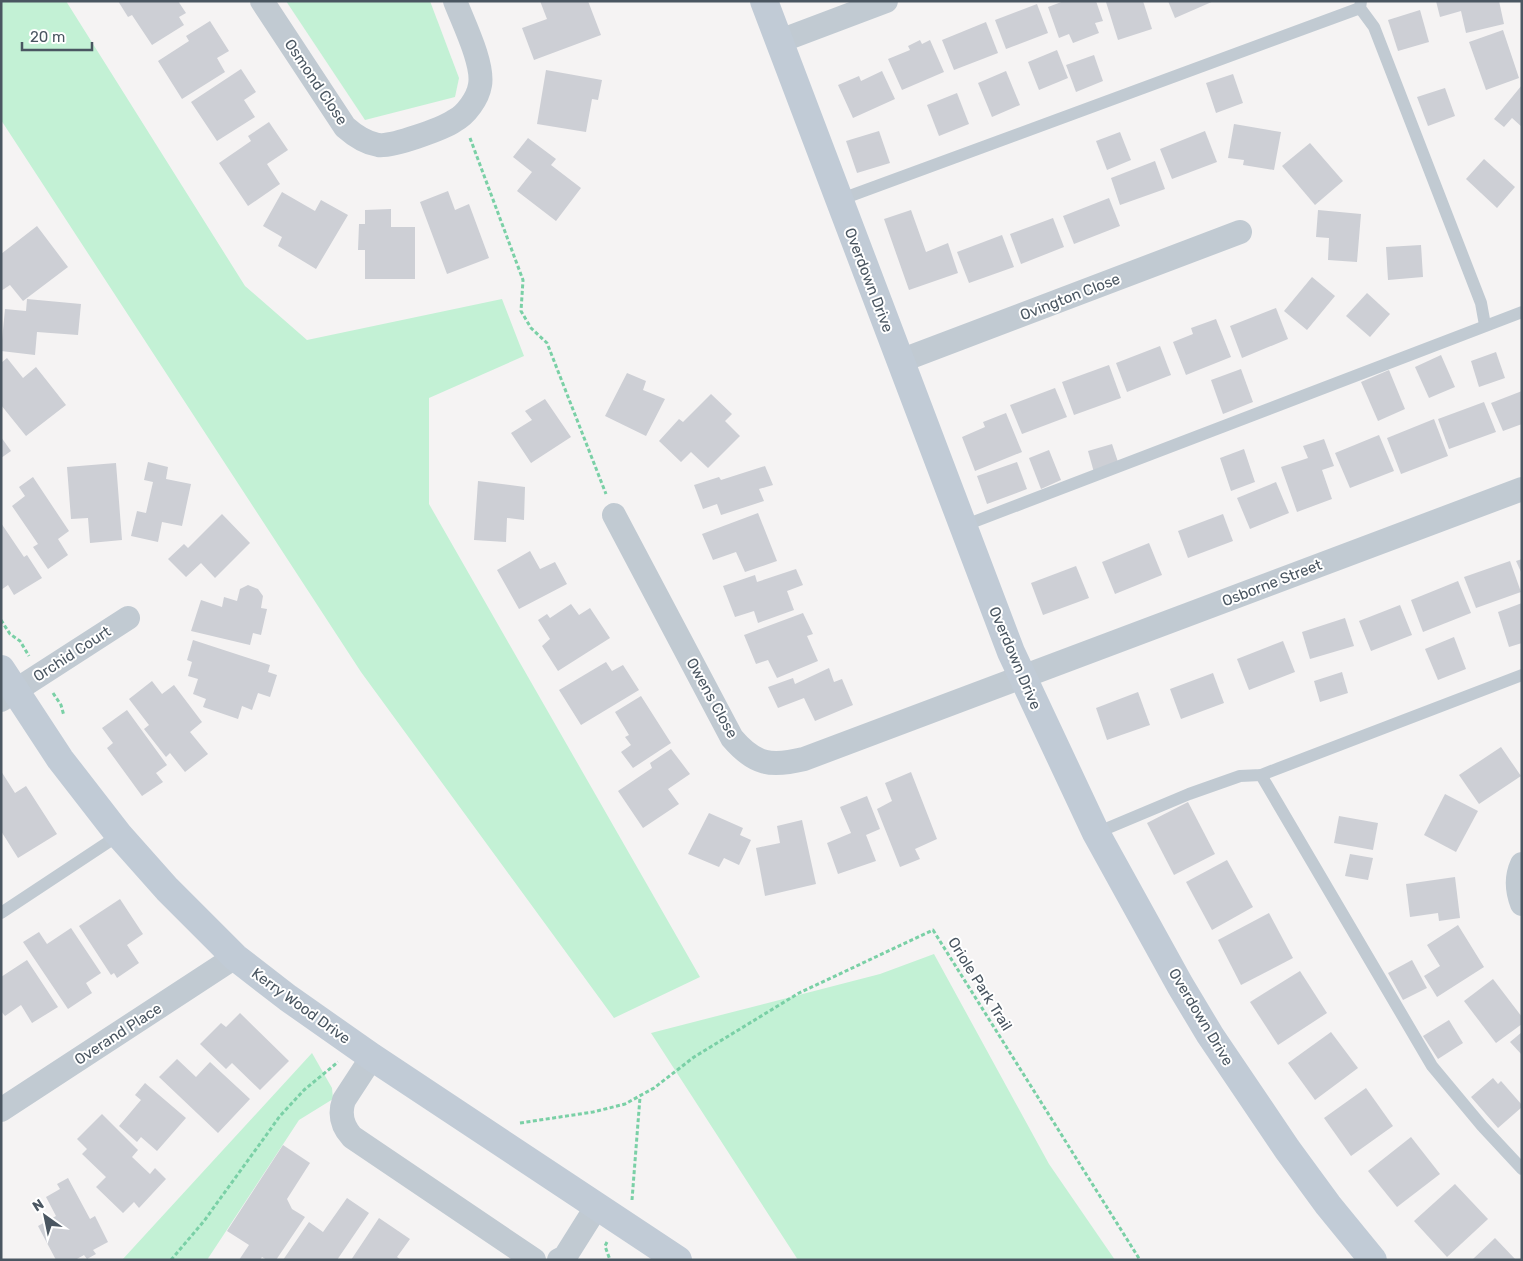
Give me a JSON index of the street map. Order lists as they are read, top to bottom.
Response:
{
  "streets": {
    "street": [
      "Osmond Close",
      "Overdown Drive",
      "Ovington Close",
      "Osborne Street",
      "Orchid Court",
      "Owens Close",
      "Kerry Wood Drive",
      "Overand Place"
    ],
    "path": ["Oriole Park Trail"]
  },
  "crossings": [
    ["Overdown Drive", "Ovington Close"],
    ["Overdown Drive", "Osborne Street"],
    ["Overdown Drive", "Owens Close"],
    ["Osborne Street", "Owens Close"],
    ["Orchid Court", "Kerry Wood Drive"],
    ["Kerry Wood Drive", "Overand Place"]
  ],
  "scale_bar": "20 m",
  "north": "top left"
}
